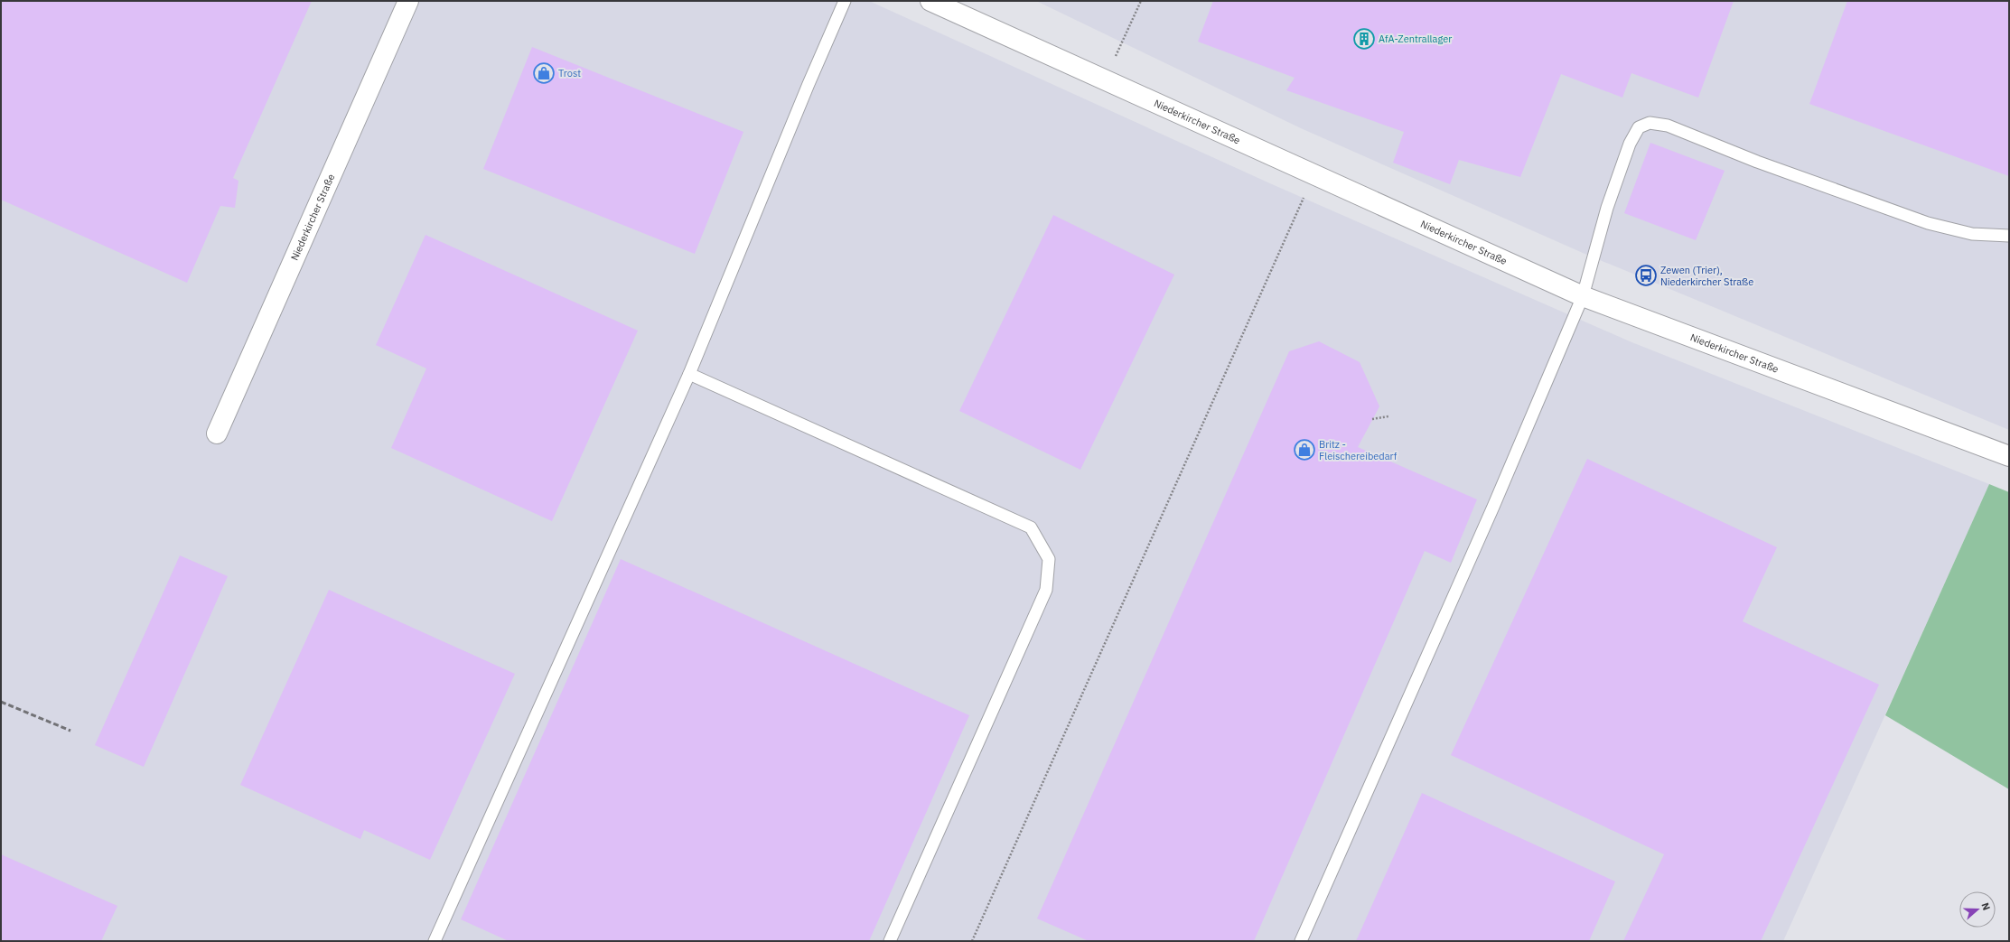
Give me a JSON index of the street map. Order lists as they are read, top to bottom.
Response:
{
  "streets": {
    "street": ["Niederkircher Straße"]
  },
  "places": {
    "building": ["AfA-Zentrallager"],
    "shop": ["Trost", "Britz - Fleischereibedarf"],
    "bus stop": ["Zewen (Trier), Niederkircher Straße"]
  },
  "north": "right"
}
